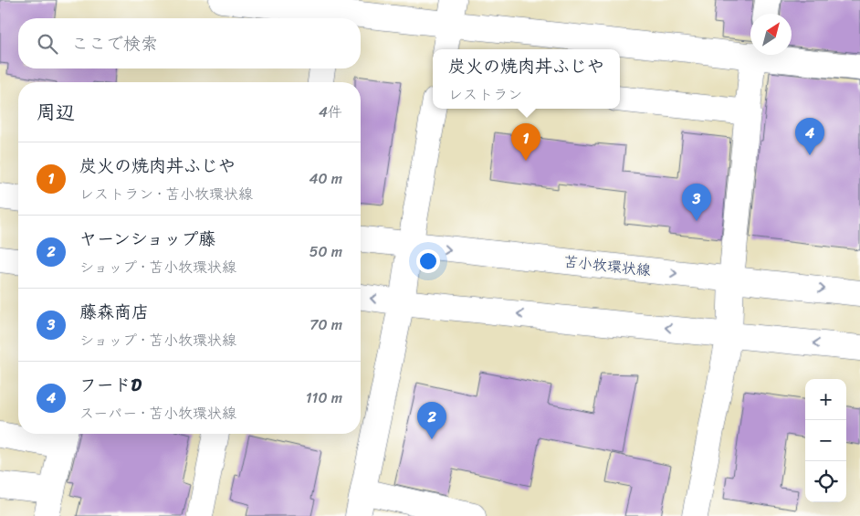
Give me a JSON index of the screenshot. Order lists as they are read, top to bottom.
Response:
{
  "streets": {
    "street": ["苫小牧環状線"]
  },
  "north": "top right",
  "page": {
    "search": "ここで検索",
    "popup": ["炭火の焼肉丼ふじや", "レストラン"],
    "heading": ["周辺", "4件"],
    "pins": [
      "4",
      "1",
      "3",
      "2"
    ],
    "list": [
      {
        "mark": "1",
        "name": "炭火の焼肉丼ふじや",
        "note": "レストラン · 苫小牧環状線",
        "value": "40 m"
      },
      {
        "mark": "2",
        "name": "ヤーンショップ藤",
        "note": "ショップ · 苫小牧環状線",
        "value": "50 m"
      },
      {
        "mark": "3",
        "name": "藤森商店",
        "note": "ショップ · 苫小牧環状線",
        "value": "70 m"
      },
      {
        "mark": "4",
        "name": "フードD",
        "note": "スーパー · 苫小牧環状線",
        "value": "110 m"
      }
    ],
    "map_buttons": ["+", "−"]
  }
}
